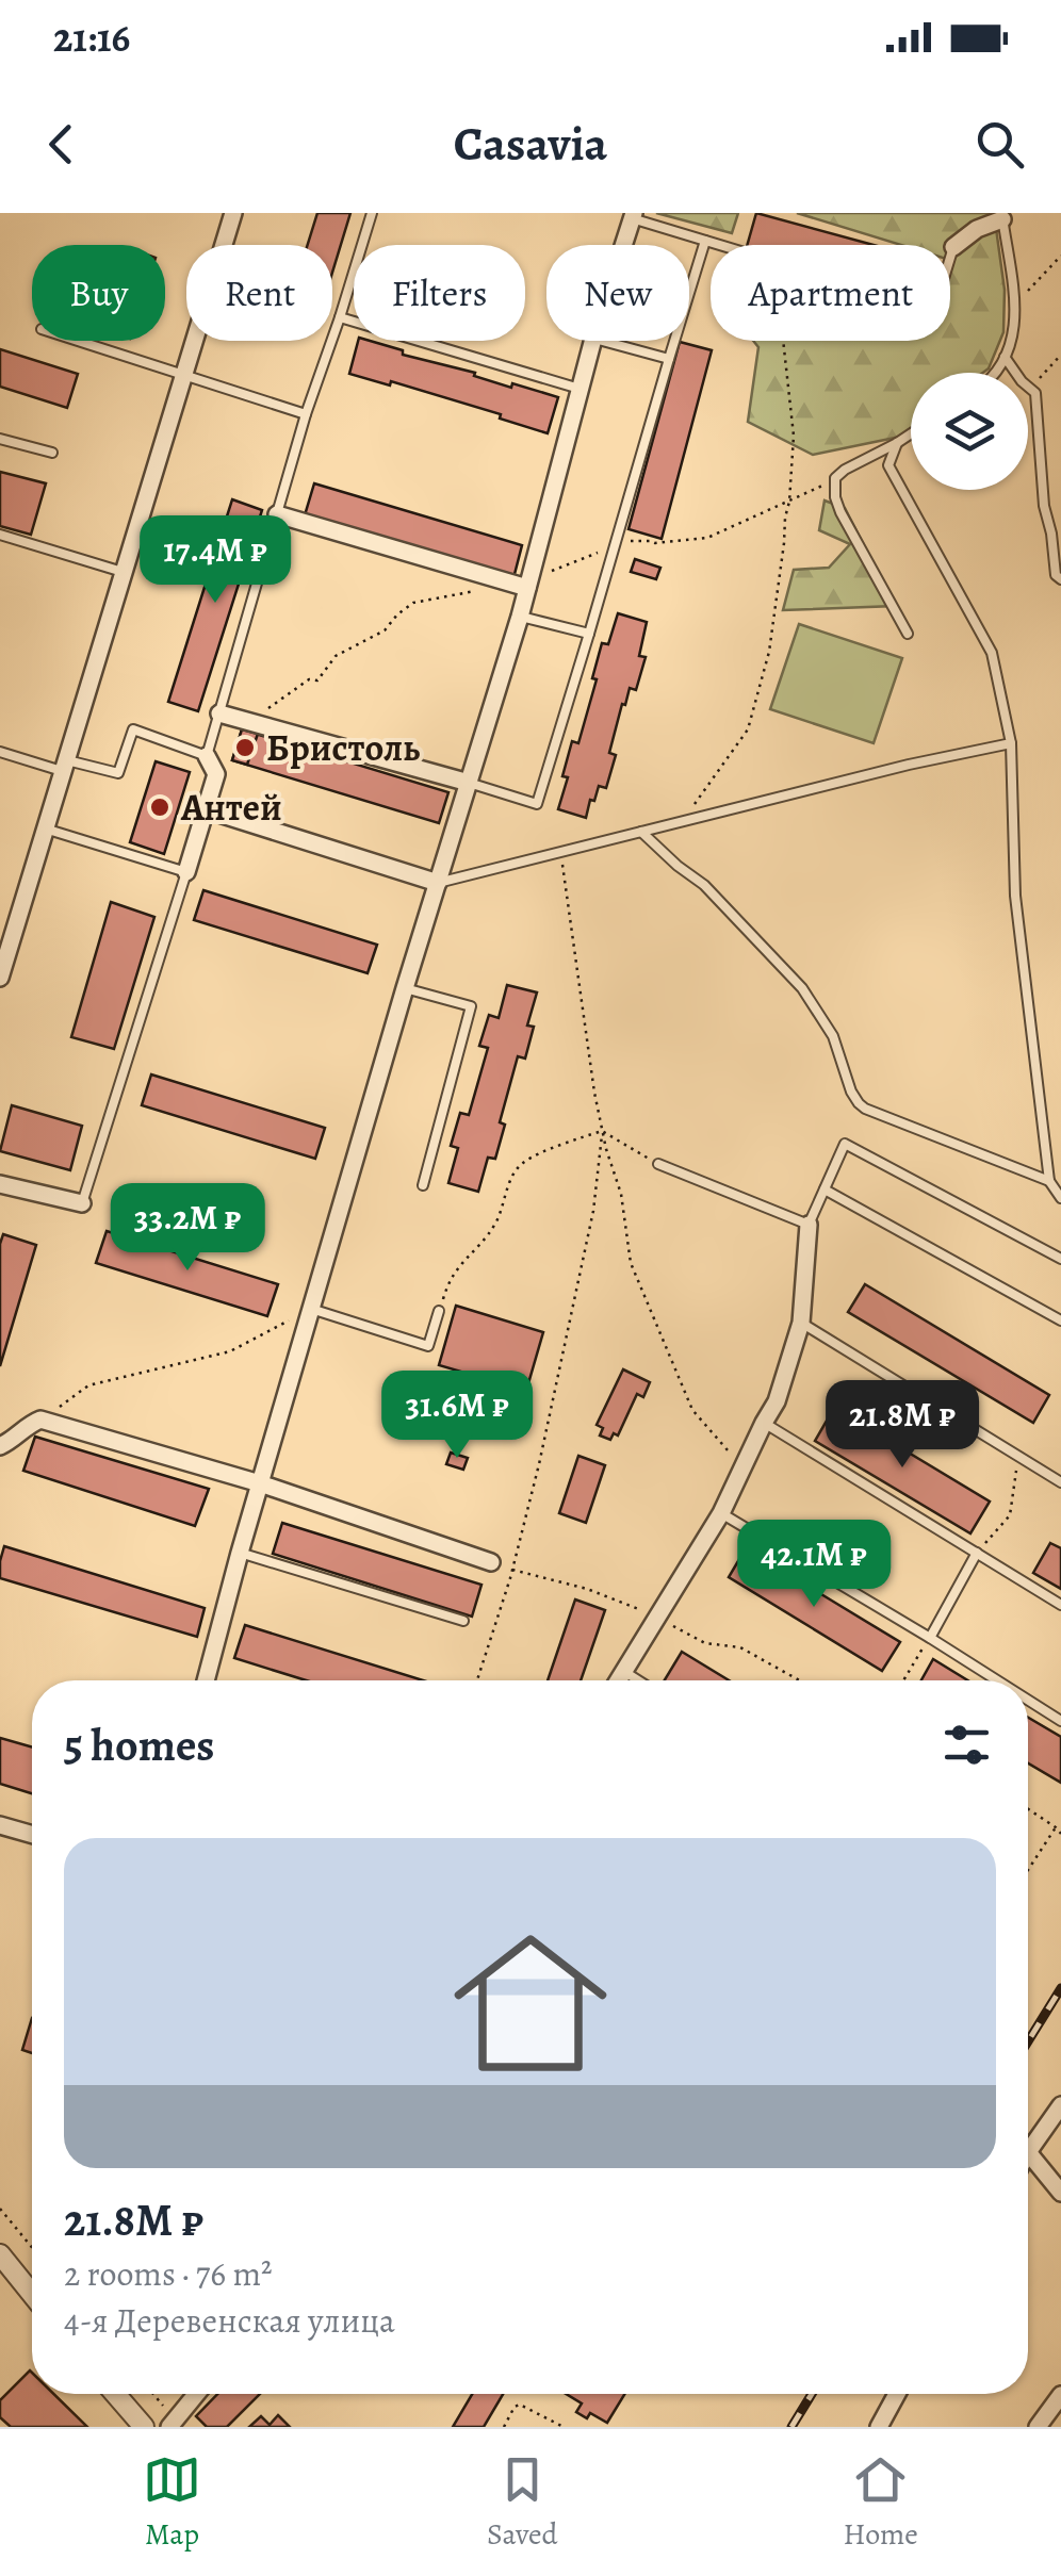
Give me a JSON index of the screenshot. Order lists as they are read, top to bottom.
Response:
{
  "places": ["Бристоль", "Антей"],
  "page": {
    "status": "21:16",
    "header": "Casavia",
    "chip": [
      "Buy",
      "Rent",
      "Filters",
      "New",
      "Apartment"
    ],
    "price": [
      "17.4M ₽",
      "33.2M ₽",
      "31.6M ₽",
      "21.8M ₽",
      "42.1M ₽"
    ],
    "heading": "5 homes",
    "list": [
      {
        "name": "21.8M ₽",
        "note": "2 rooms · 76 m² · 4-я Деревенская улица"
      }
    ],
    "tabs": ["Map", "Saved", "Home"]
  }
}
